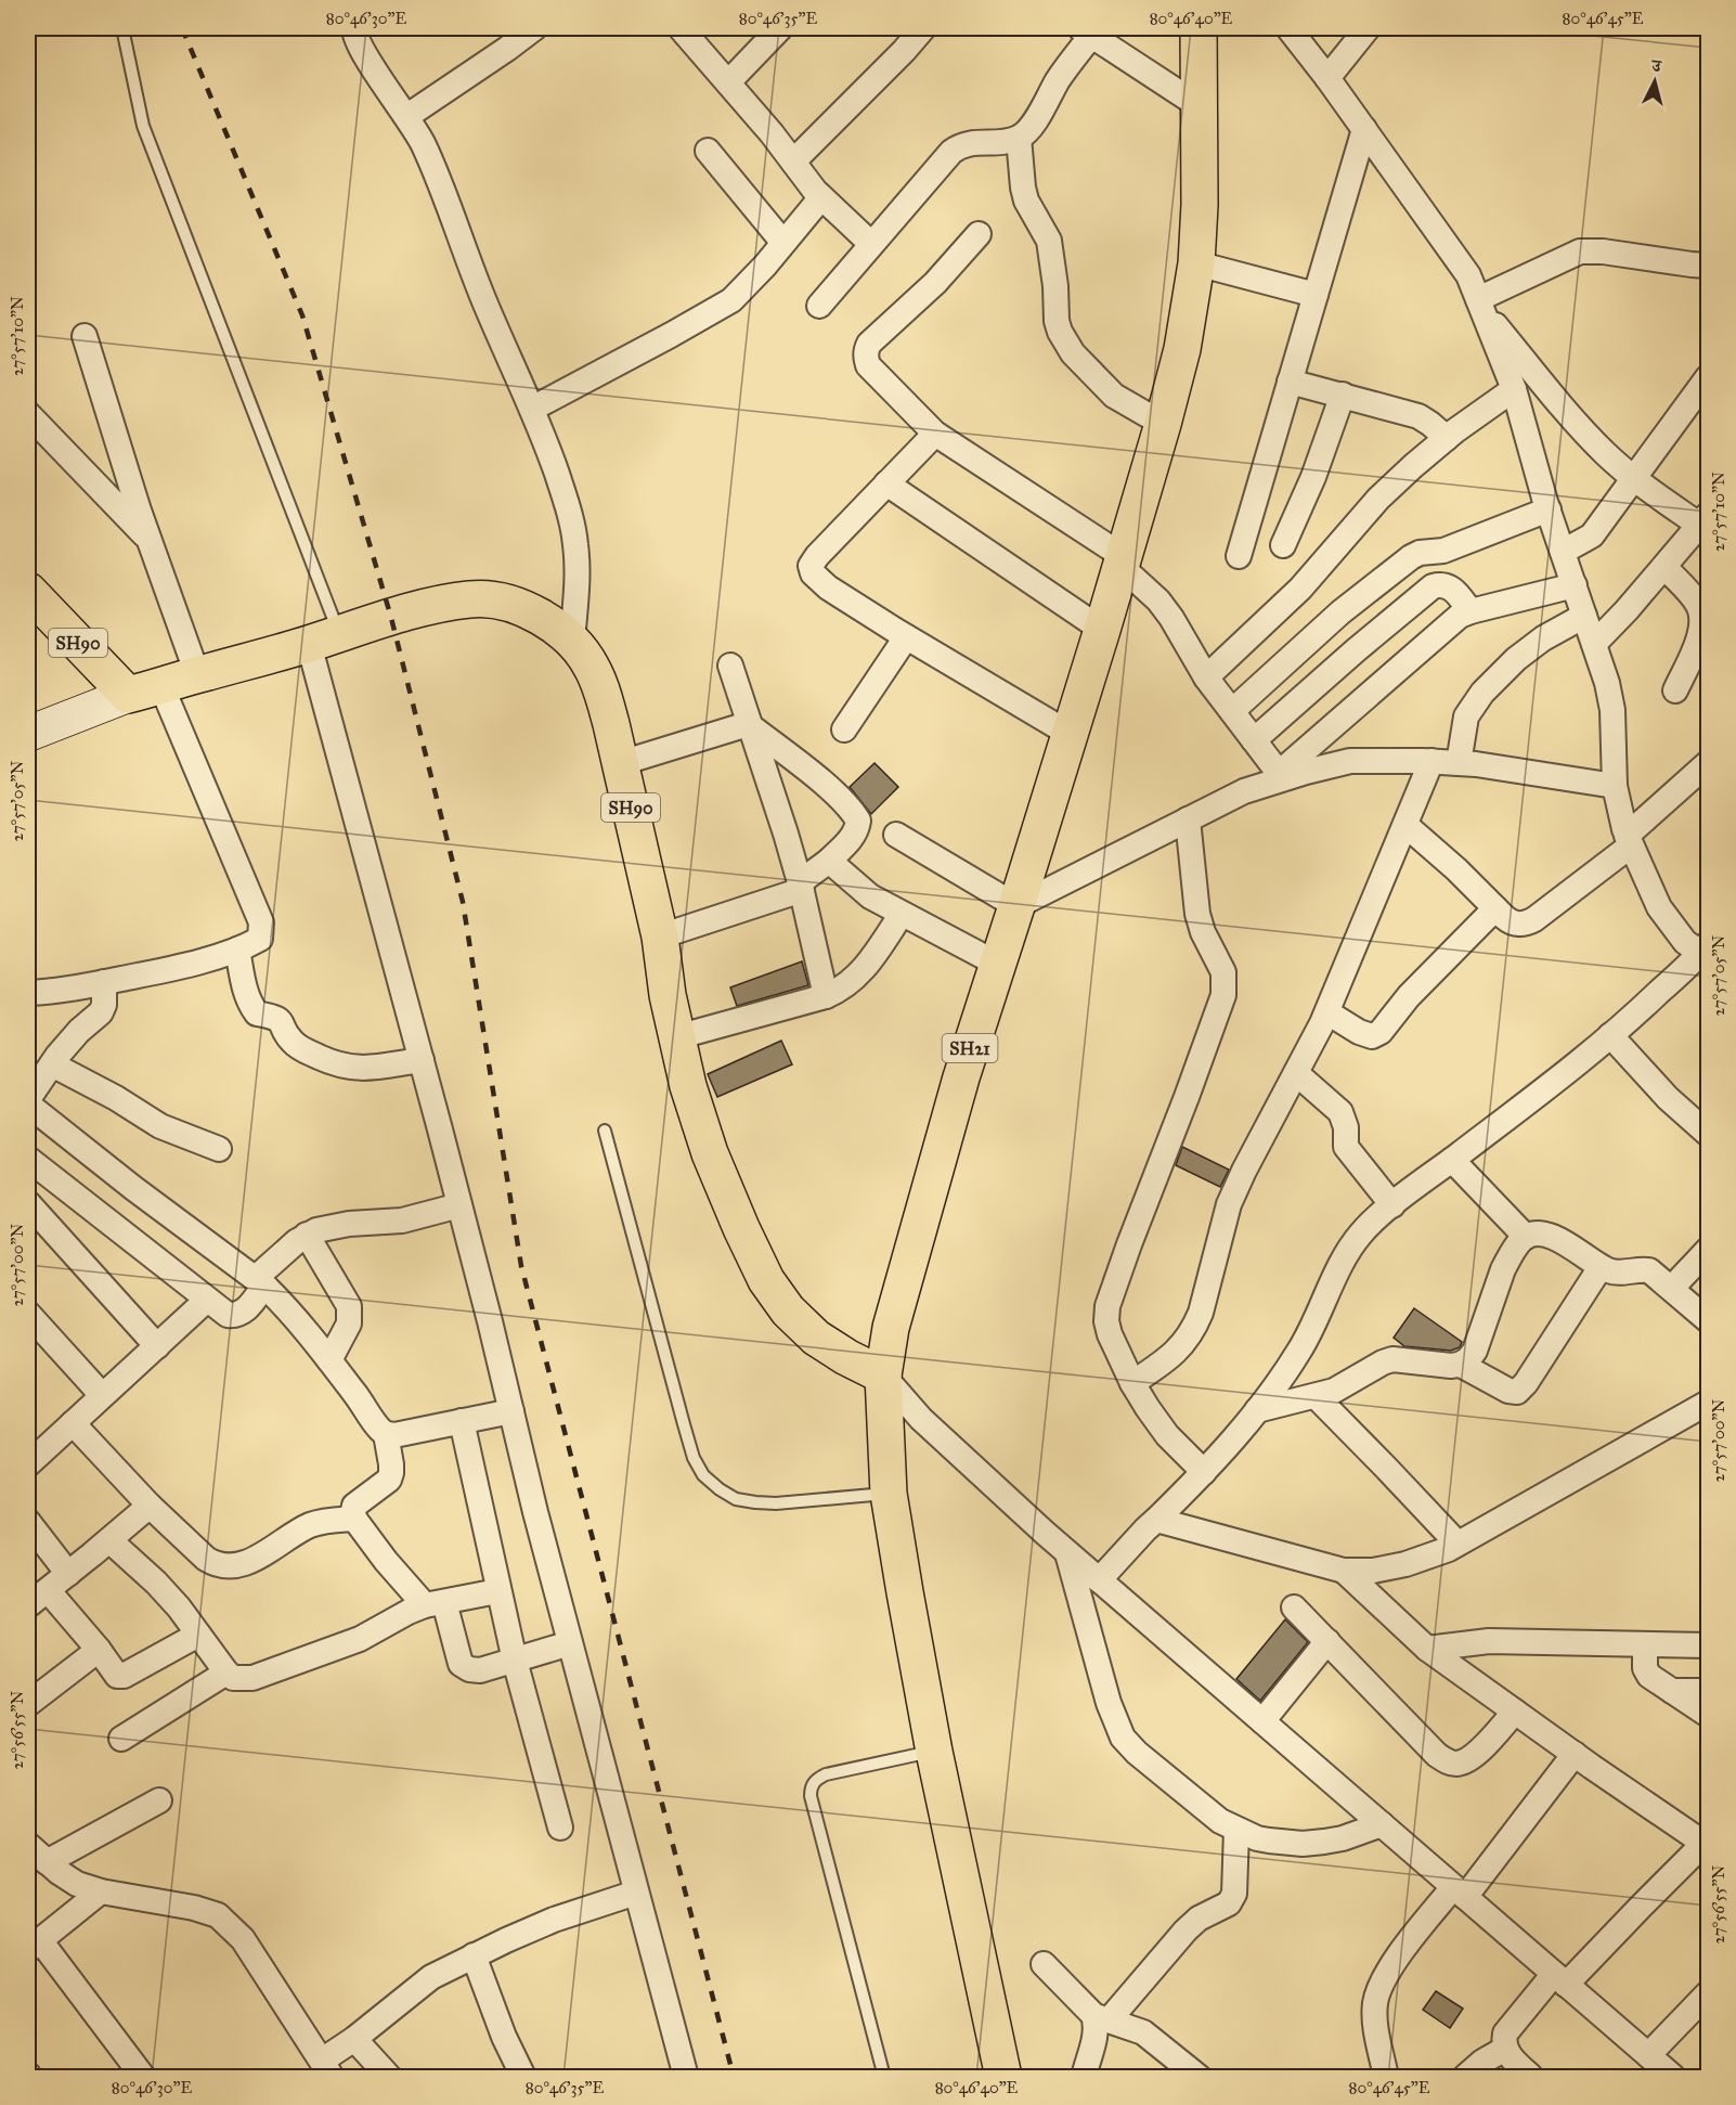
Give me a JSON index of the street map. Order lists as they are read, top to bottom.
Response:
{
  "streets": {
    "main road": ["SH90", "SH21"]
  },
  "crossings": [
    ["SH90", "SH21"]
  ],
  "north": "top",
  "coordinates": [
    "80°46'30\"E",
    "80°46'35\"E",
    "80°46'40\"E",
    "80°46'45\"E",
    "27°57'10\"N",
    "27°57'05\"N",
    "27°57'00\"N",
    "27°56'55\"N"
  ]
}
